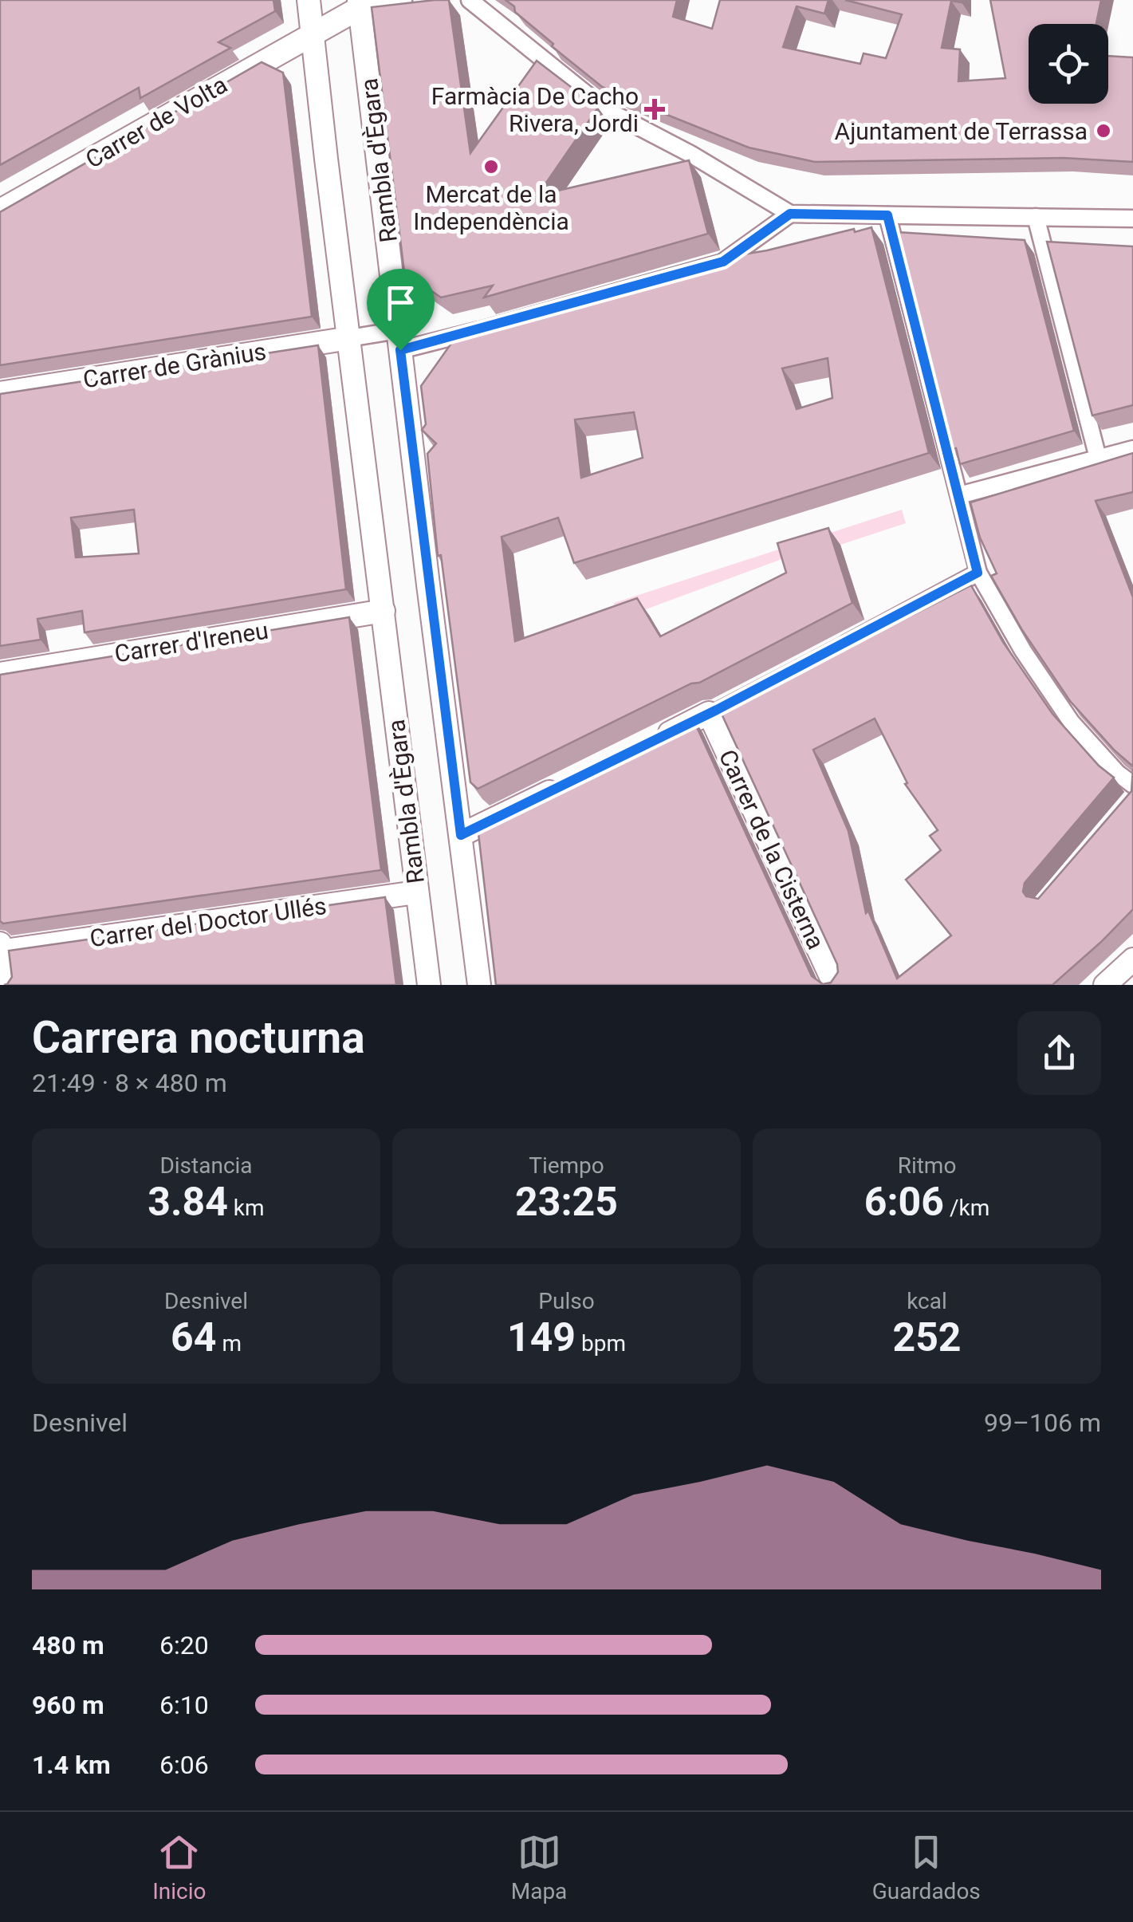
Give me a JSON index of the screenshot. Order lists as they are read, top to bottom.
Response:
{
  "streets": {
    "street": [
      "Carrer de Volta",
      "Rambla d'Ègara",
      "Carrer de Grànius",
      "Carrer d'Ireneu",
      "Carrer de la Cisterna",
      "Carrer del Doctor Ullés"
    ]
  },
  "crossings": [
    ["Carrer de Volta", "Rambla d'Ègara"],
    ["Rambla d'Ègara", "Carrer de Grànius"],
    ["Rambla d'Ègara", "Carrer d'Ireneu"],
    ["Rambla d'Ègara", "Carrer del Doctor Ullés"]
  ],
  "places": {
    "health": ["Farmàcia De Cacho Rivera, Jordi"],
    "other": ["Ajuntament de Terrassa", "Mercat de la Independència"]
  },
  "page": {
    "heading": ["Carrera nocturna", "21:49 · 8 × 480 m"],
    "stats": [
      ["Distancia", "3.84 km"],
      ["Tiempo", "23:25"],
      ["Ritmo", "6:06 /km"],
      ["Desnivel", "64 m"],
      ["Pulso", "149 bpm"],
      ["kcal", "252"]
    ],
    "chart": ["Desnivel", "99–106 m"],
    "list": [
      {
        "name": "480 m",
        "note": "6:20"
      },
      {
        "name": "960 m",
        "note": "6:10"
      },
      {
        "name": "1.4 km",
        "note": "6:06"
      }
    ],
    "tabs": ["Inicio", "Mapa", "Guardados"]
  }
}
